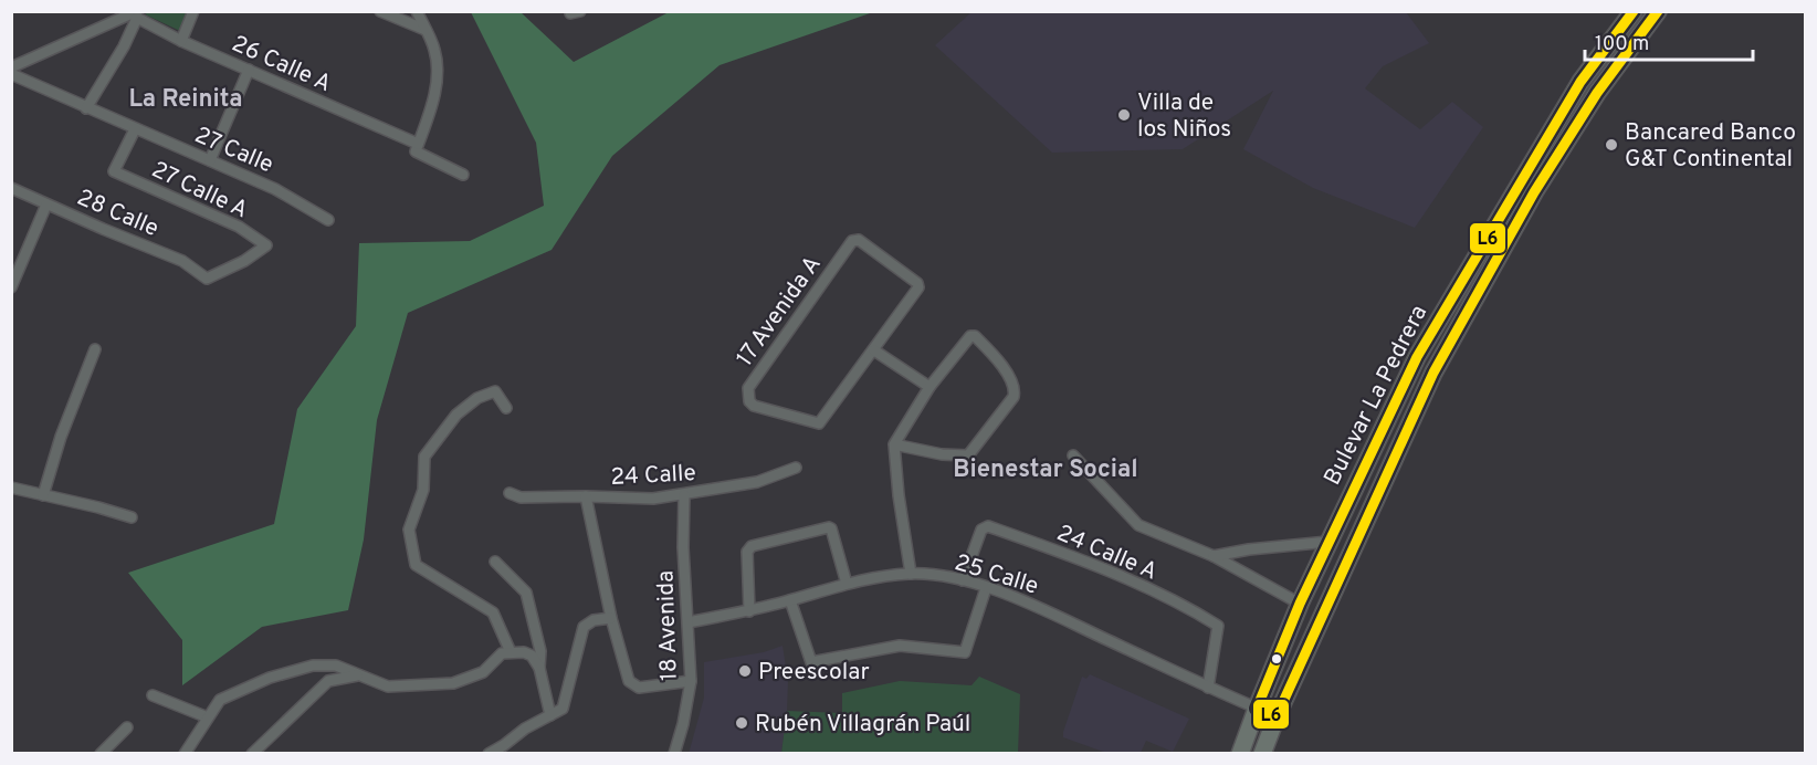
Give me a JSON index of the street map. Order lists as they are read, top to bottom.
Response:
{
  "streets": {
    "main road": ["Bulevar La Pedrera"],
    "street": [
      "26 Calle A",
      "27 Calle",
      "27 Calle A",
      "28 Calle",
      "17 Avenida A",
      "24 Calle",
      "24 Calle A",
      "25 Calle",
      "18 Avenida"
    ]
  },
  "crossings": [
    ["27 Calle", "27 Calle A"],
    ["27 Calle A", "28 Calle"],
    ["Bulevar La Pedrera", "25 Calle"],
    ["24 Calle", "18 Avenida"],
    ["24 Calle A", "25 Calle"],
    ["25 Calle", "18 Avenida"]
  ],
  "districts": ["La Reinita", "Bienestar Social"],
  "places": [
    "Villa de los Niños",
    "Bancared Banco G&T Continental",
    "Preescolar",
    "Rubén Villagrán Paúl"
  ],
  "lines": ["transit line L6"],
  "scale_bar": "100 m"
}
